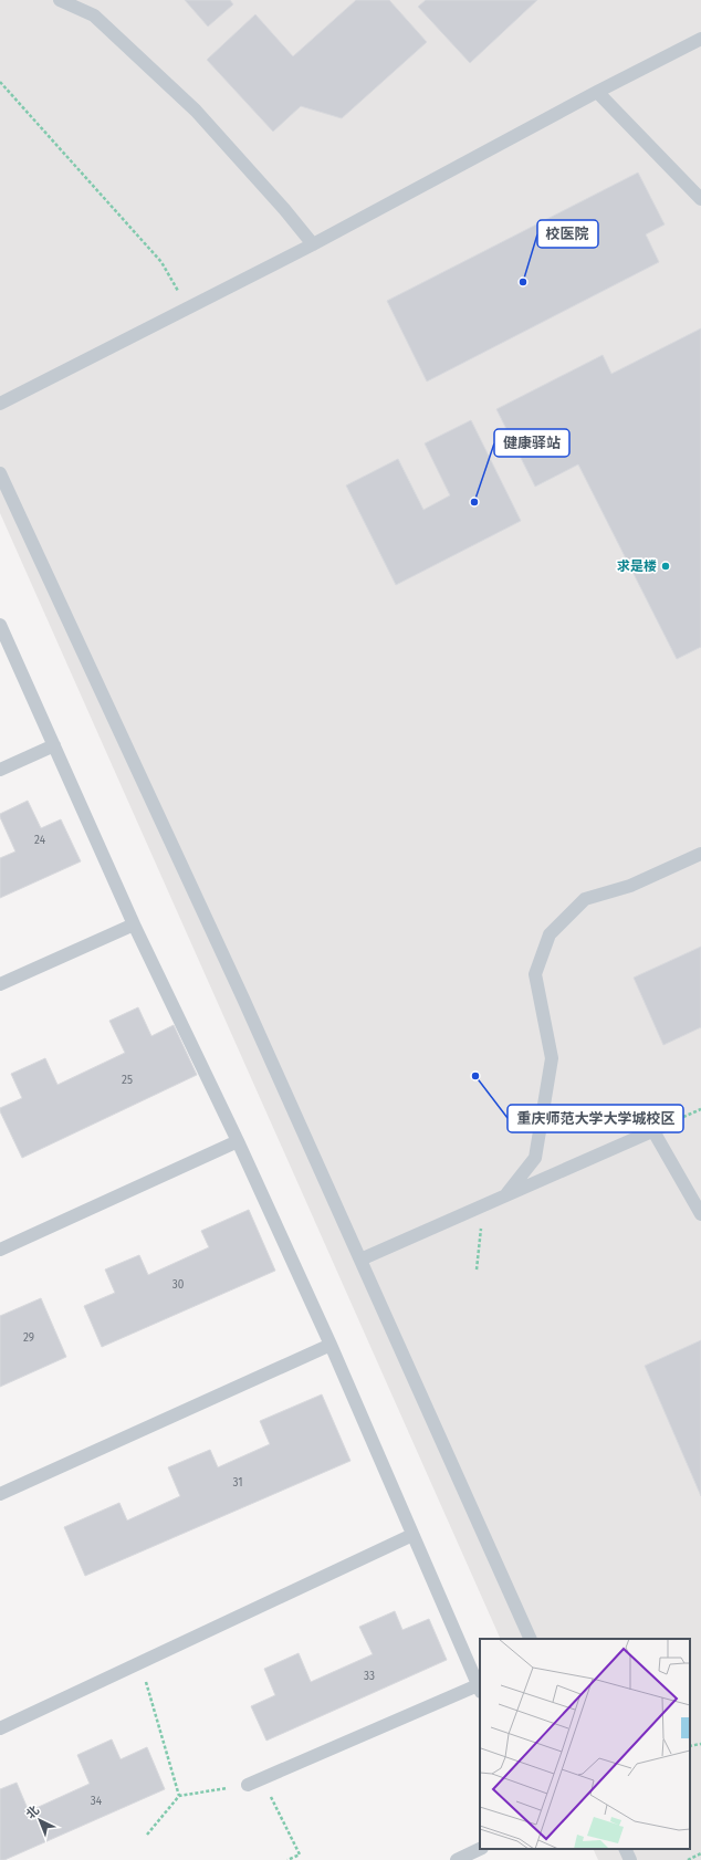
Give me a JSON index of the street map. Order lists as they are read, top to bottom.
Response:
{
  "places": [
    "校医院",
    "健康驿站",
    "求是楼",
    "重庆师范大学大学城校区"
  ],
  "house_numbers": [
    "24",
    "25",
    "30",
    "29",
    "31",
    "33",
    "34"
  ],
  "north": "top left"
}
